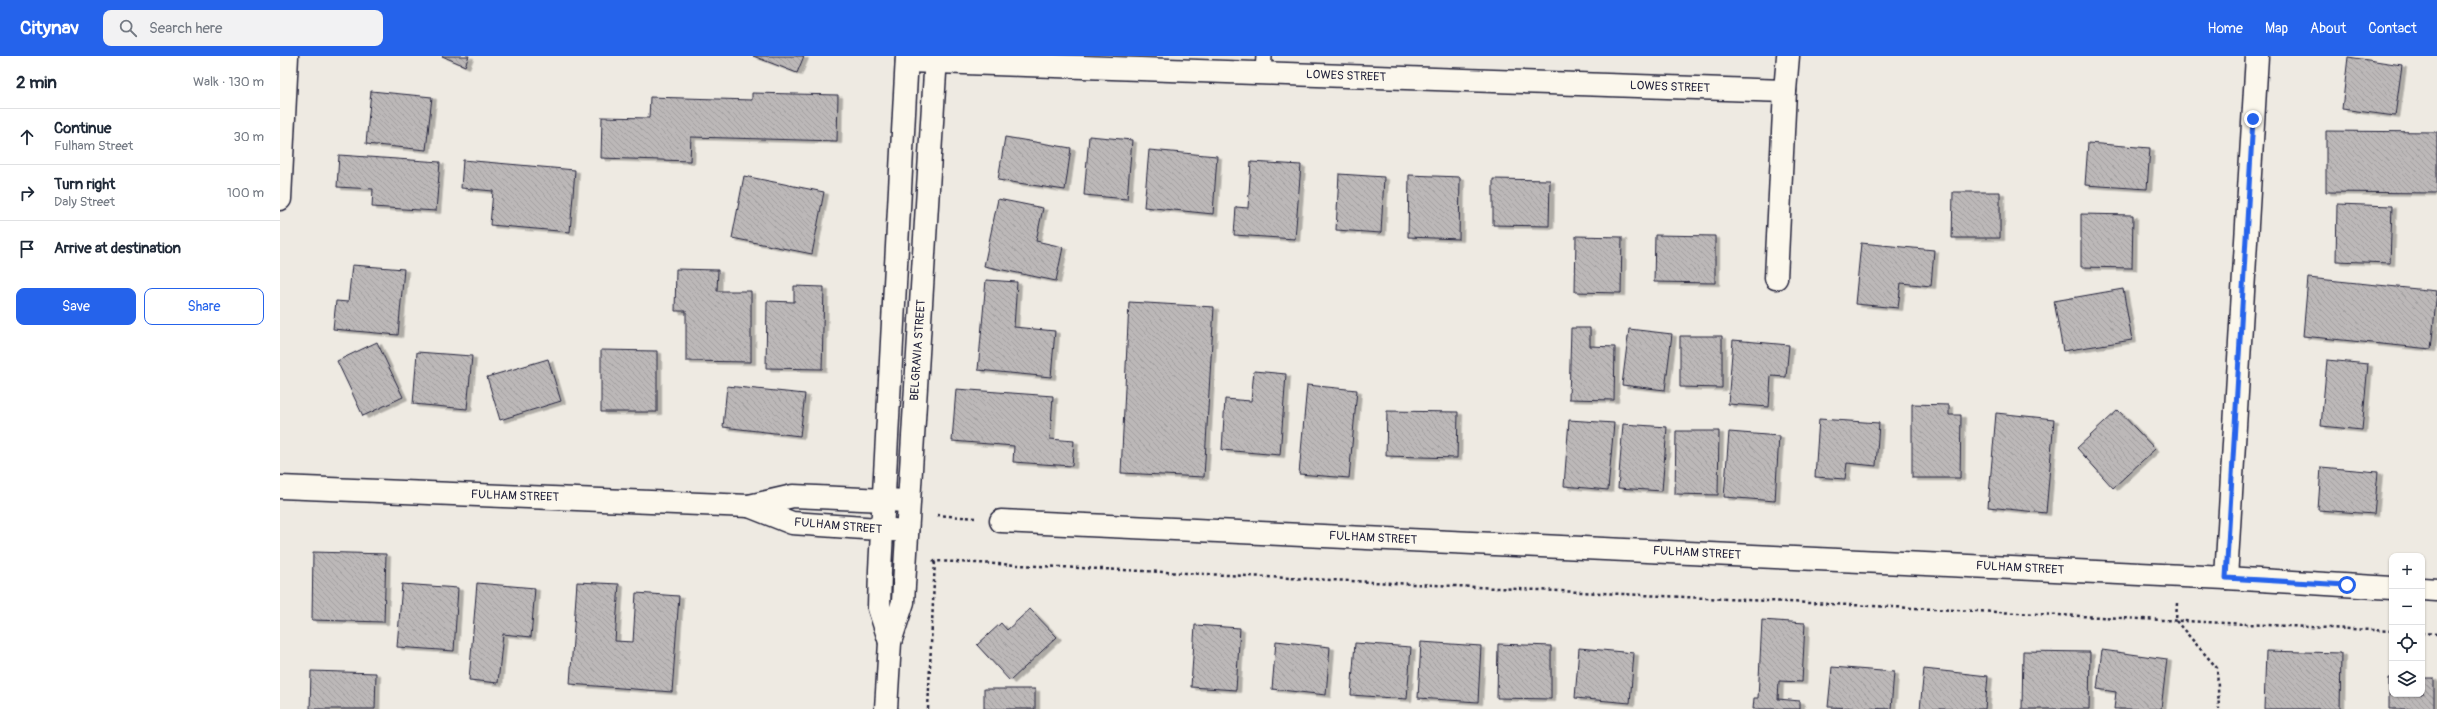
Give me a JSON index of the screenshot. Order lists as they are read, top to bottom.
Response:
{
  "streets": {
    "street": ["LOWES STREET", "BELGRAVIA STREET", "FULHAM STREET"]
  },
  "crossings": [
    ["LOWES STREET", "BELGRAVIA STREET"],
    ["BELGRAVIA STREET", "FULHAM STREET"]
  ],
  "page": {
    "header": "Citynav",
    "search": "Search here",
    "nav": [
      "Home",
      "Map",
      "About",
      "Contact"
    ],
    "heading": ["2 min", "Walk · 130 m"],
    "list": [
      ["Continue", "Fulham Street", "30 m"],
      ["Turn right", "Daly Street", "100 m"],
      "Arrive at destination"
    ],
    "buttons": ["Save", "Share"],
    "map_buttons": ["+", "−"]
  }
}
